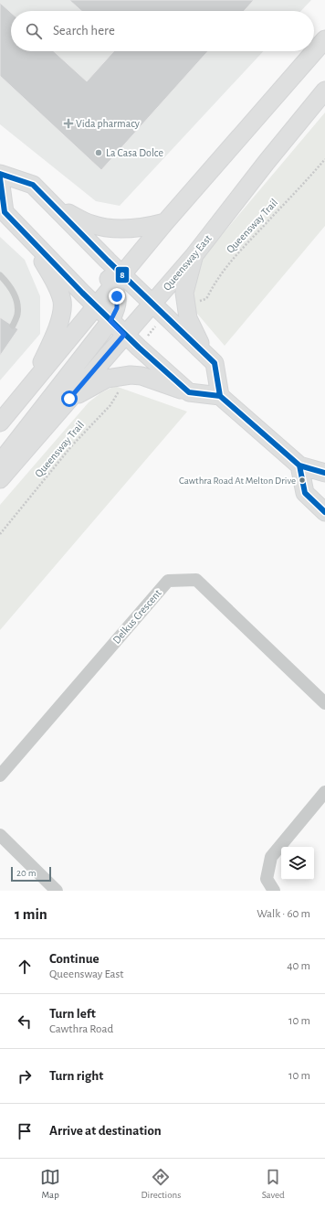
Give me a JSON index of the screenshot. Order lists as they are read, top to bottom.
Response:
{
  "streets": {
    "main road": ["Queensway East"],
    "street": ["Delkus Crescent"],
    "path": ["Queensway Trail"]
  },
  "places": {
    "health": ["Vida pharmacy"],
    "other": ["La Casa Dolce", "Cawthra Road At Melton Drive"]
  },
  "lines": ["transit line 8"],
  "scale_bar": "20 m",
  "page": {
    "search": "Search here",
    "scale": "20 m",
    "heading": ["1 min", "Walk · 60 m"],
    "list": [
      ["Continue", "Queensway East", "40 m"],
      ["Turn left", "Cawthra Road", "10 m"],
      ["Turn right", "10 m"],
      "Arrive at destination"
    ],
    "nav": ["Map", "Directions", "Saved"]
  }
}
